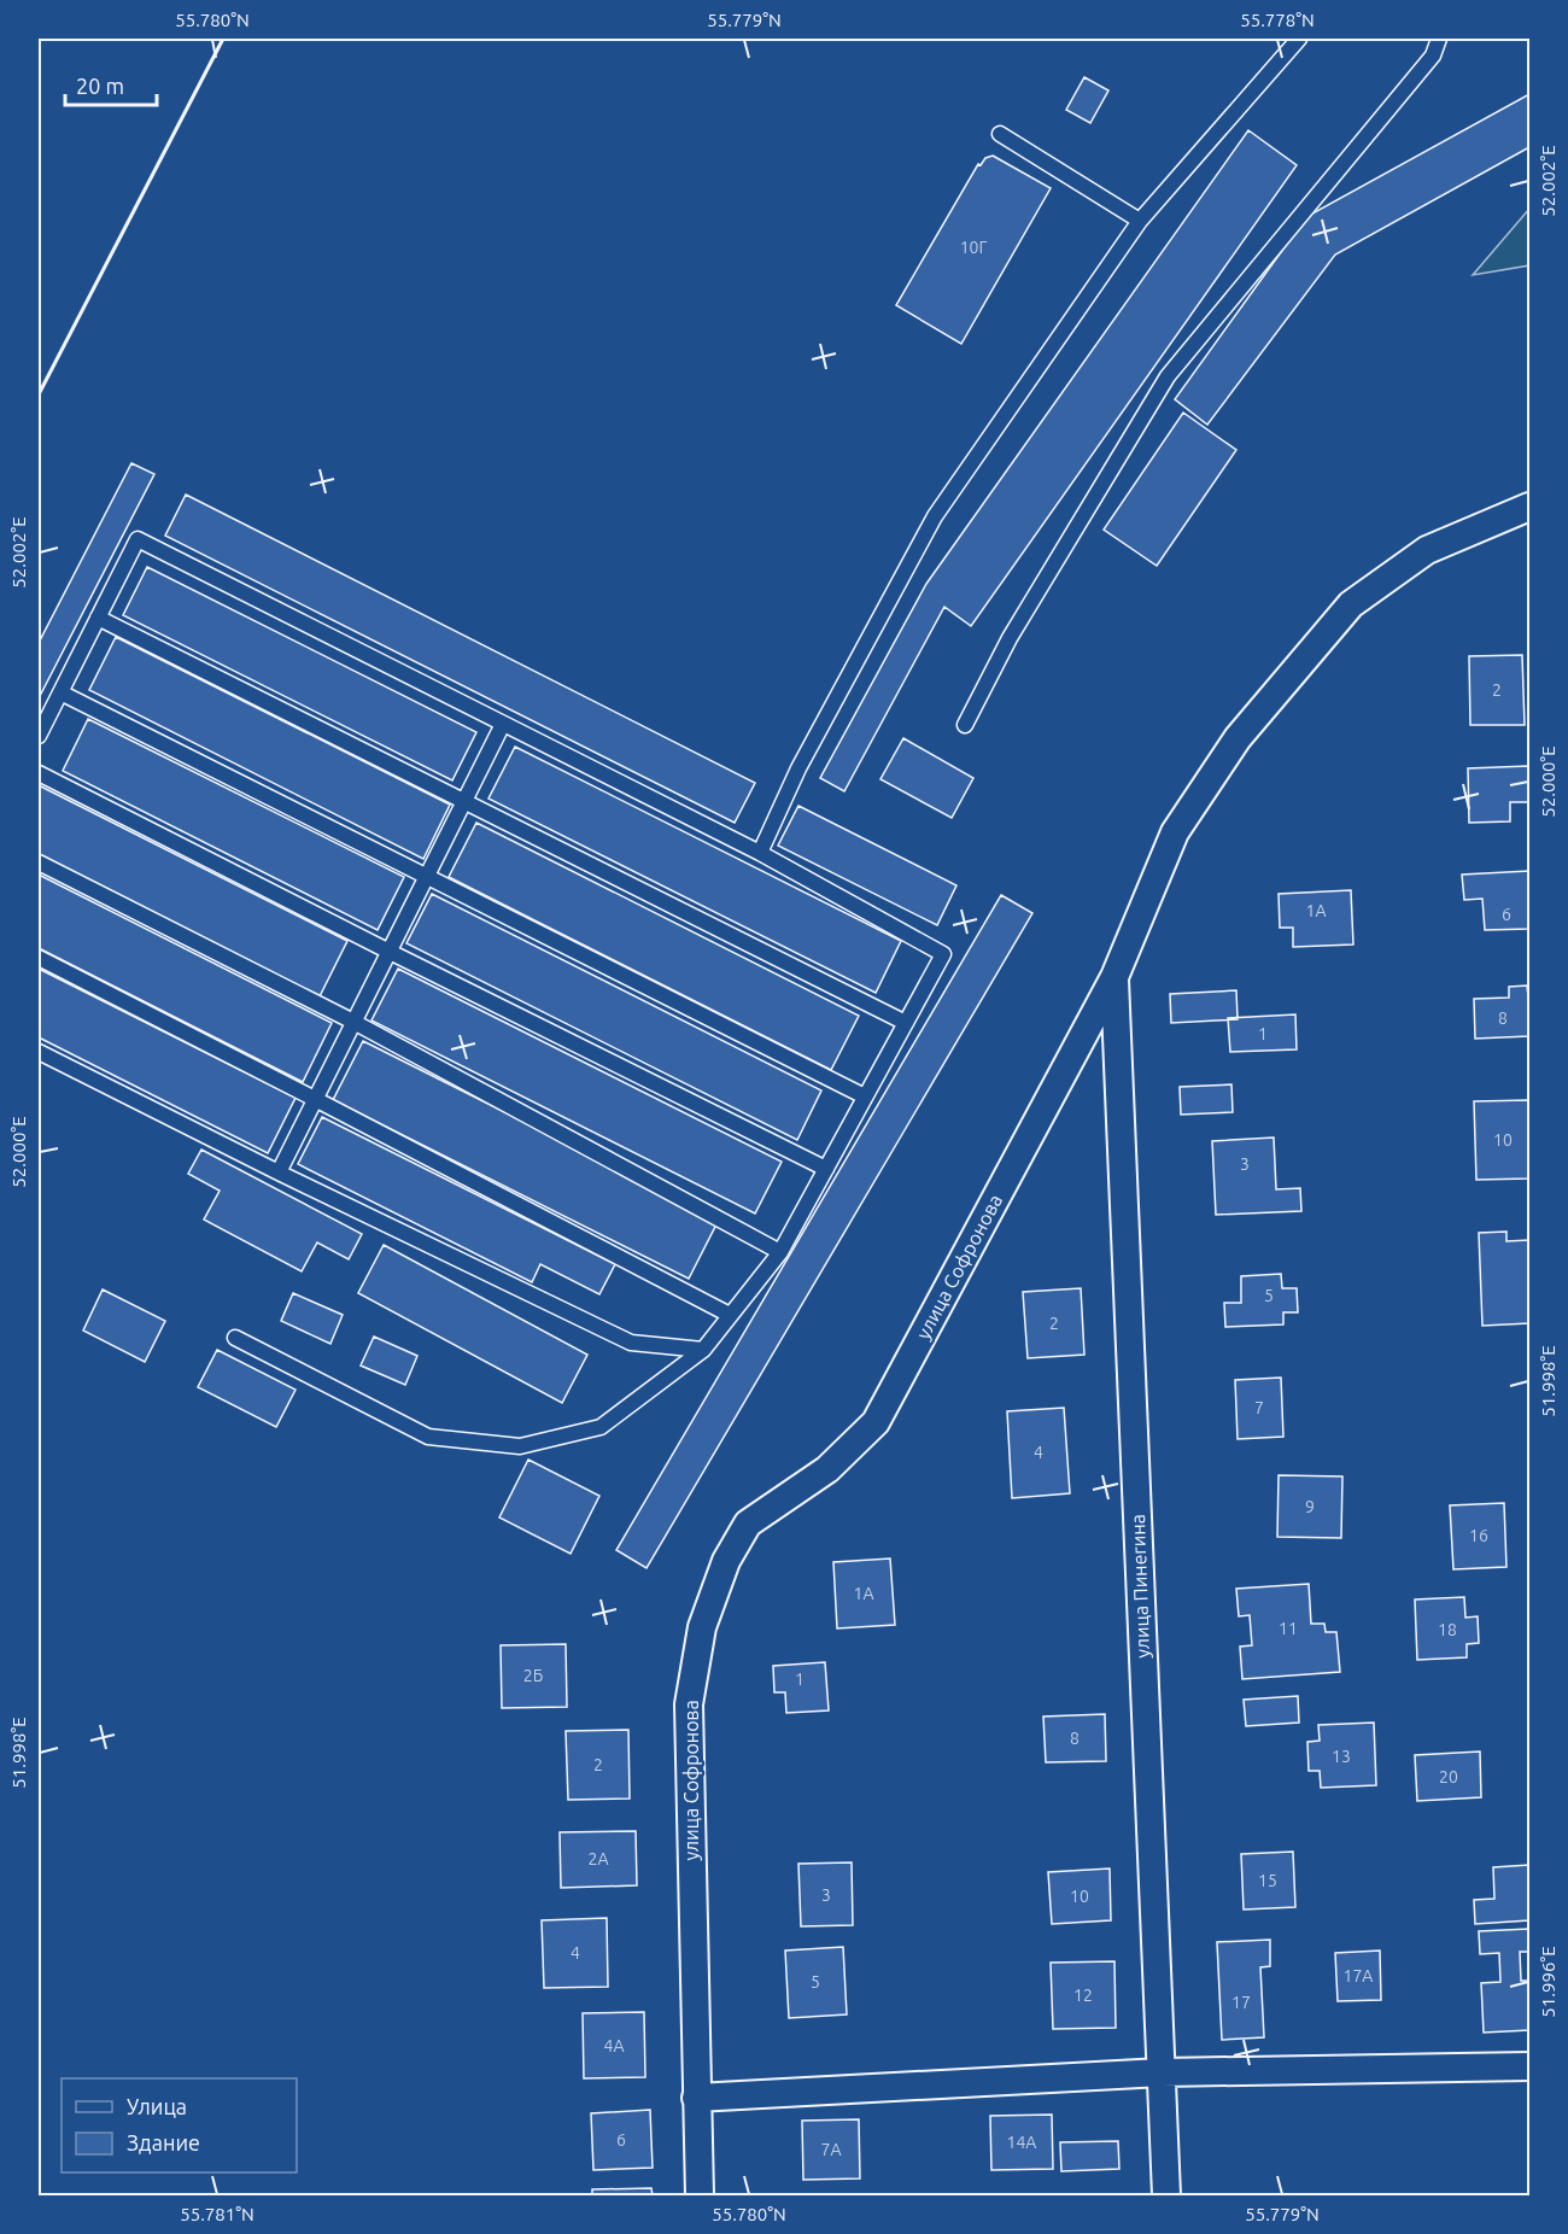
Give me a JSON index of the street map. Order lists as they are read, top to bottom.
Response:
{
  "streets": {
    "street": ["улица Софронова", "улица Пинегина"]
  },
  "crossings": [
    ["улица Софронова", "улица Пинегина"]
  ],
  "house_numbers": [
    "10Г",
    "2",
    "1А",
    "6",
    "8",
    "1",
    "10",
    "3",
    "5",
    "2",
    "7",
    "4",
    "9",
    "16",
    "1А",
    "11",
    "18",
    "2Б",
    "1",
    "8",
    "13",
    "2",
    "20",
    "2А",
    "15",
    "3",
    "10",
    "4",
    "17А",
    "5",
    "12",
    "17",
    "4А",
    "6",
    "14А",
    "7А"
  ],
  "legend": ["Улица", "Здание"],
  "scale_bar": "20 m",
  "coordinates": [
    "55.780°N",
    "55.779°N",
    "55.778°N",
    "52.002°E",
    "52.000°E",
    "51.998°E",
    "51.996°E",
    "55.781°N"
  ]
}
